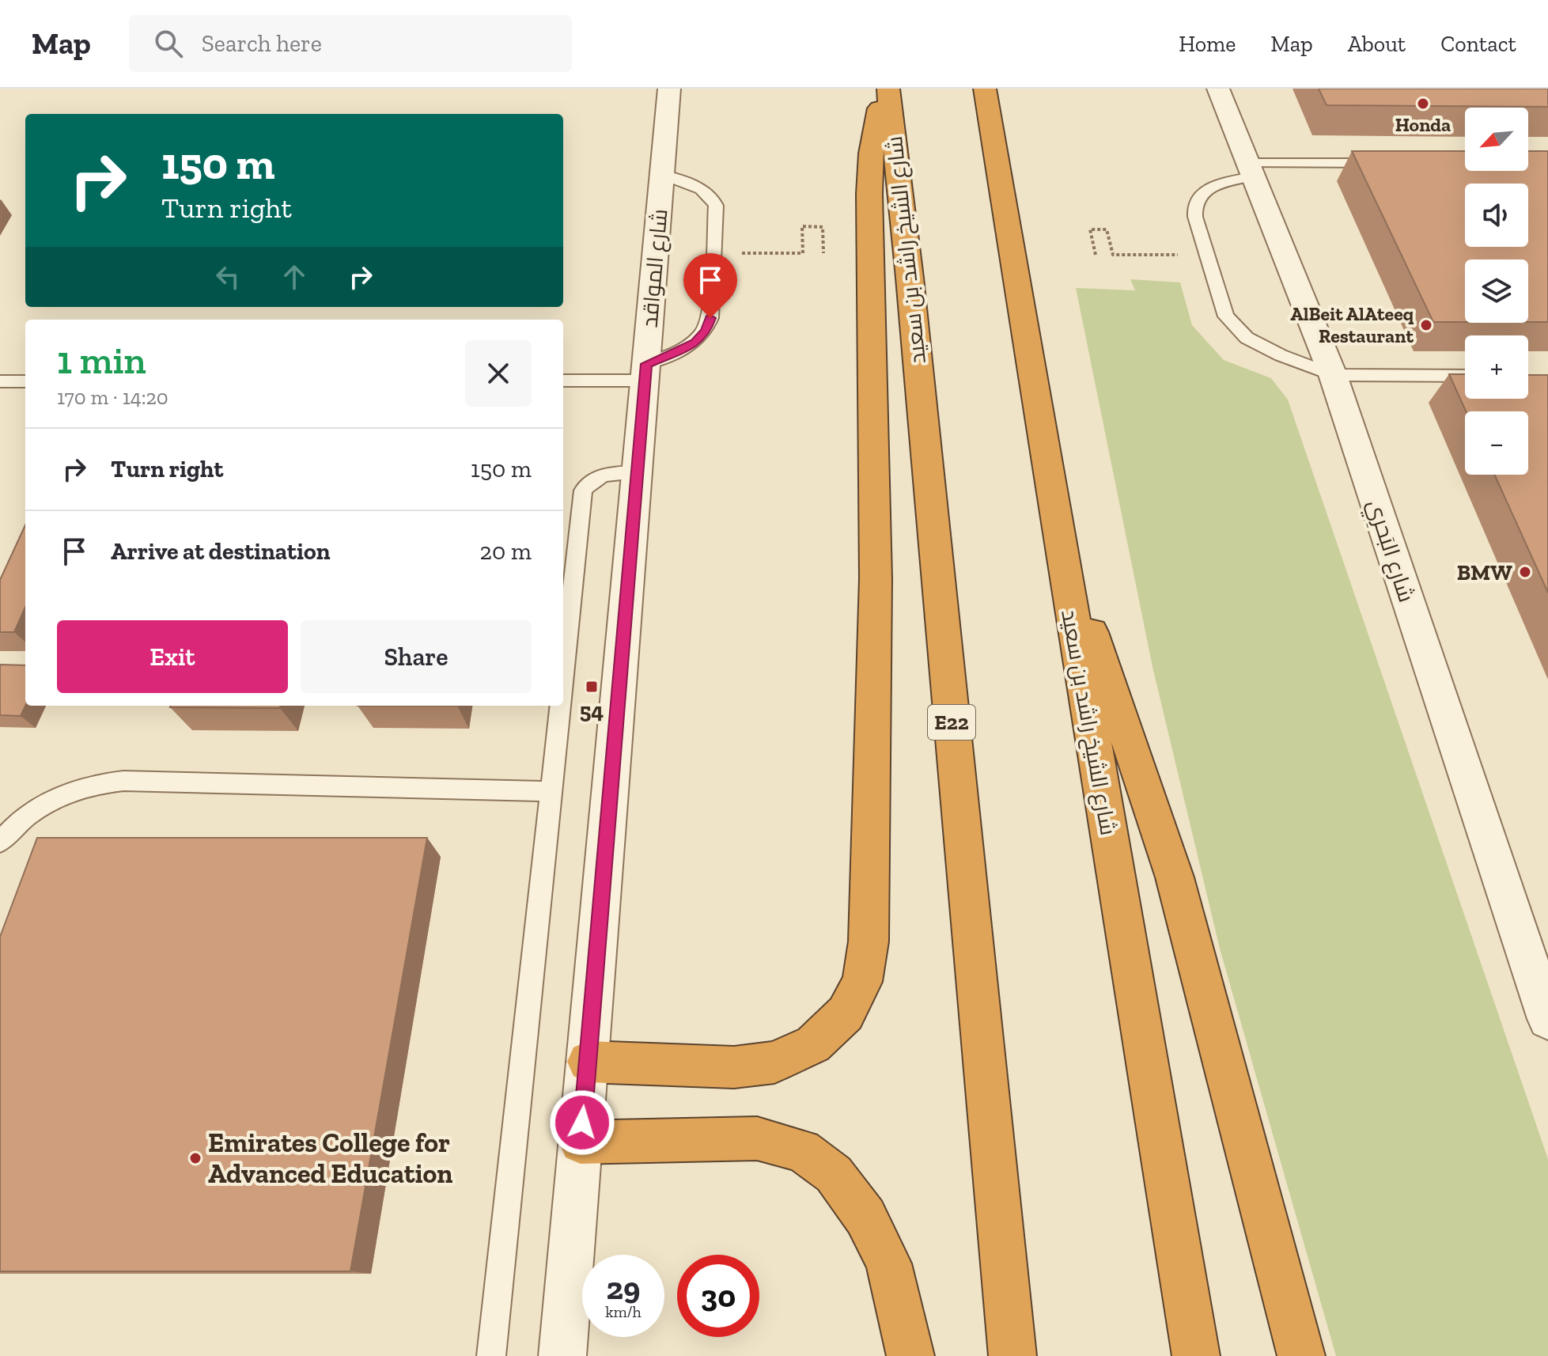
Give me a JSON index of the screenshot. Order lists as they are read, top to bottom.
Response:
{
  "streets": {
    "highway": ["شارع الشيخ راشد بن سعيد", "E22"],
    "street": ["شارع المواقد", "شارع البَحرِي"]
  },
  "places": {
    "other": [
      "Honda",
      "AlBeit AlAteeq Restaurant",
      "BMW",
      "Emirates College for Advanced Education"
    ],
    "transit": ["54"]
  },
  "north": "bottom left",
  "page": {
    "header": "Map",
    "search": "Search here",
    "nav": [
      "Home",
      "Map",
      "About",
      "Contact"
    ],
    "map_buttons": ["+", "−"],
    "turn": ["150 m", "Turn right"],
    "heading": ["1 min", "170 m · 14:20"],
    "list": [
      {
        "name": "Turn right",
        "value": "150 m"
      },
      {
        "name": "Arrive at destination",
        "value": "20 m"
      }
    ],
    "buttons": ["Exit", "Share"],
    "speed": "29 km/h",
    "limit": "30"
  }
}
